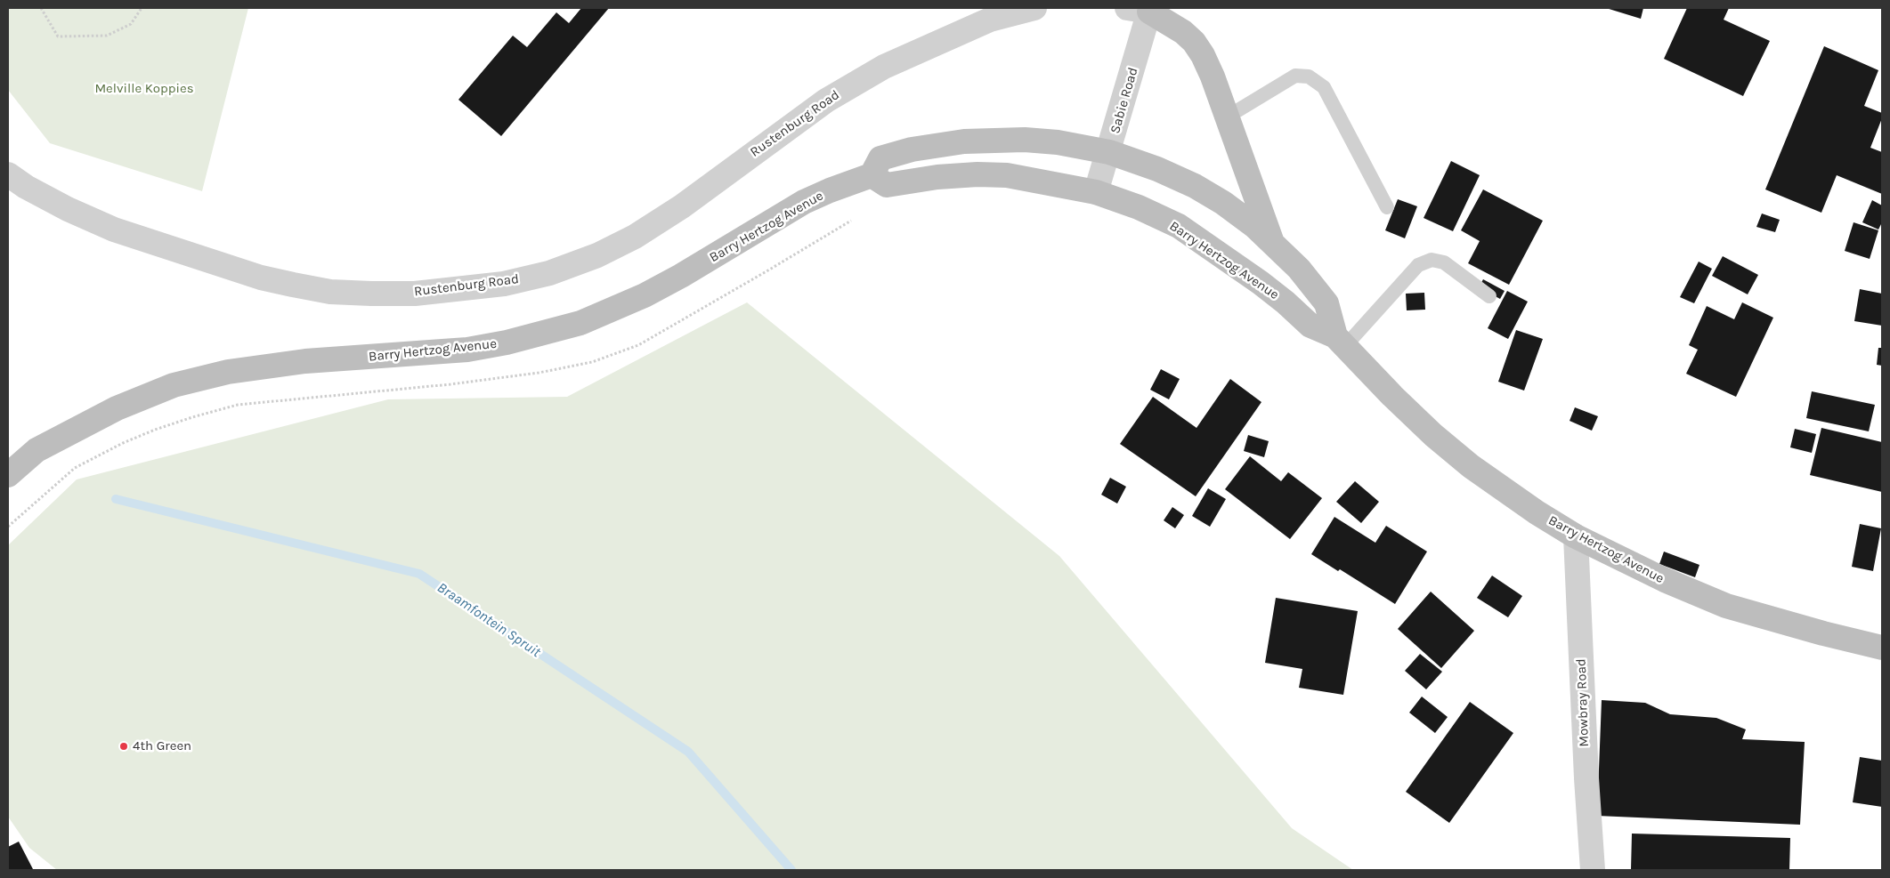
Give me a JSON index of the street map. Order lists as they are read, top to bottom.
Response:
{
  "streets": {
    "main road": ["Barry Hertzog Avenue"],
    "street": ["Sabie Road", "Rustenburg Road", "Mowbray Road"]
  },
  "crossings": [
    ["Sabie Road", "Barry Hertzog Avenue"],
    ["Barry Hertzog Avenue", "Mowbray Road"]
  ],
  "water": ["Braamfontein Spruit"],
  "parks": ["Melville Koppies"],
  "places": ["4th Green"]
}
